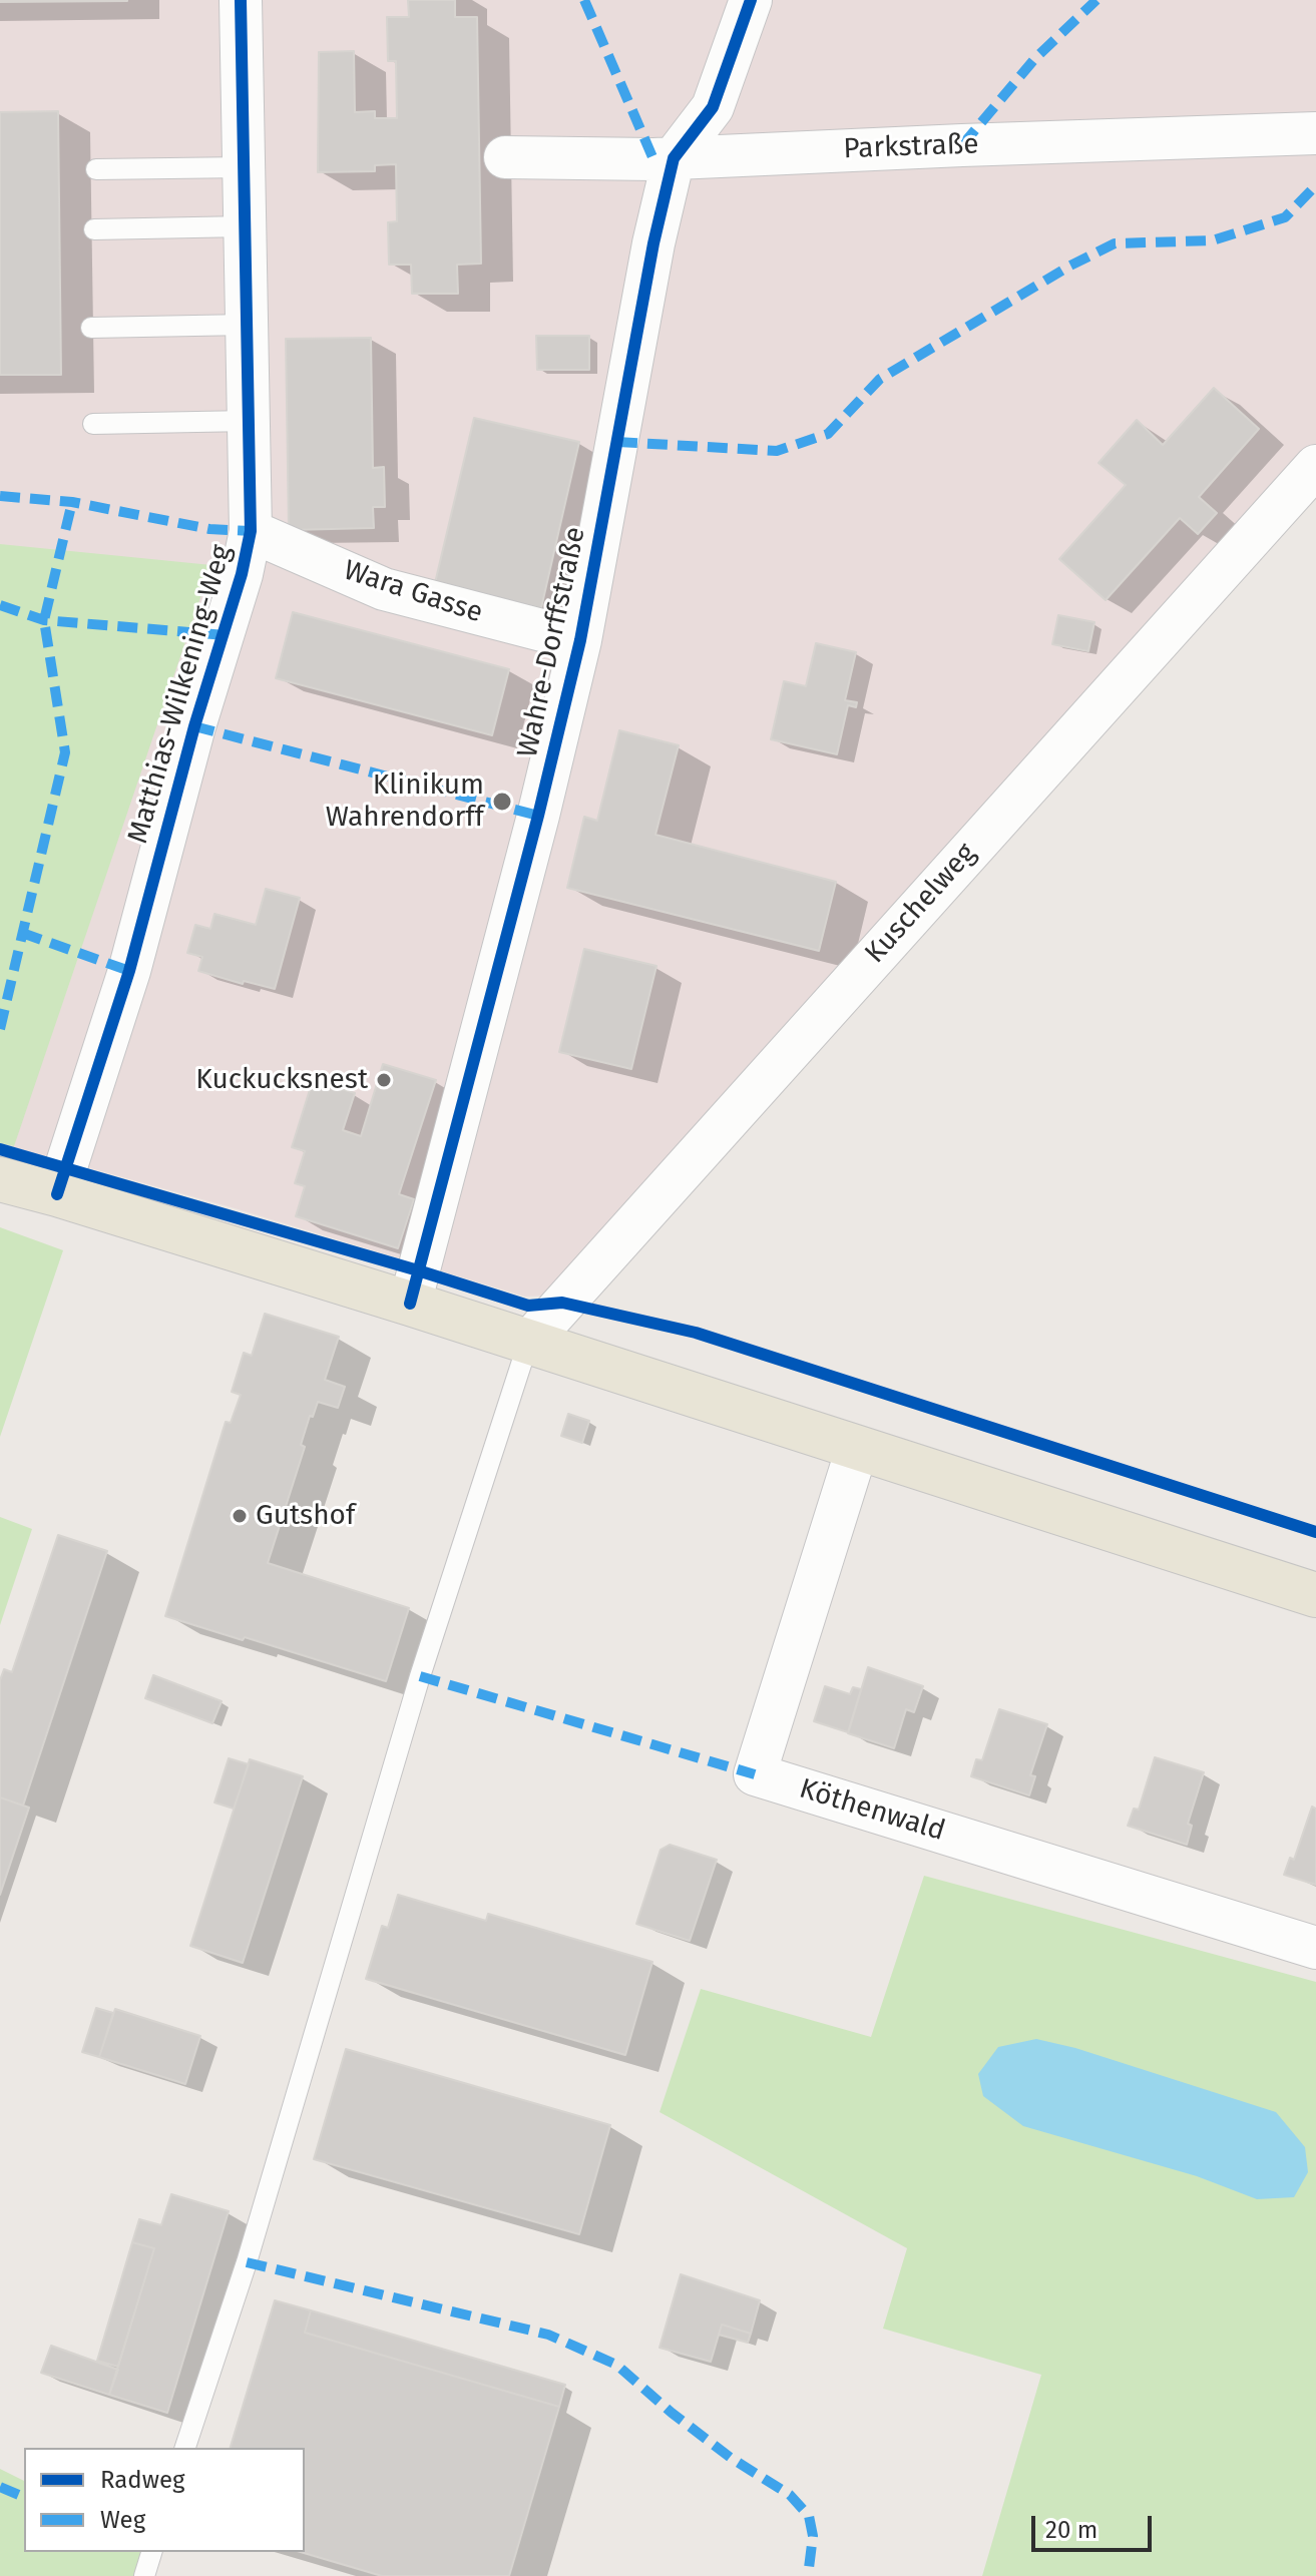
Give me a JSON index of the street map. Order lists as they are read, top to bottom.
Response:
{
  "streets": {
    "street": [
      "Parkstraße",
      "Wara Gasse",
      "Wahre-Dorffstraße",
      "Matthias-Wilkening-Weg",
      "Kuschelweg",
      "Köthenwald"
    ]
  },
  "crossings": [
    ["Parkstraße", "Wahre-Dorffstraße"],
    ["Wara Gasse", "Wahre-Dorffstraße"],
    ["Wara Gasse", "Matthias-Wilkening-Weg"]
  ],
  "places": ["Klinikum Wahrendorff", "Kuckucksnest", "Gutshof"],
  "legend": ["Radweg", "Weg"],
  "scale_bar": "20 m"
}
